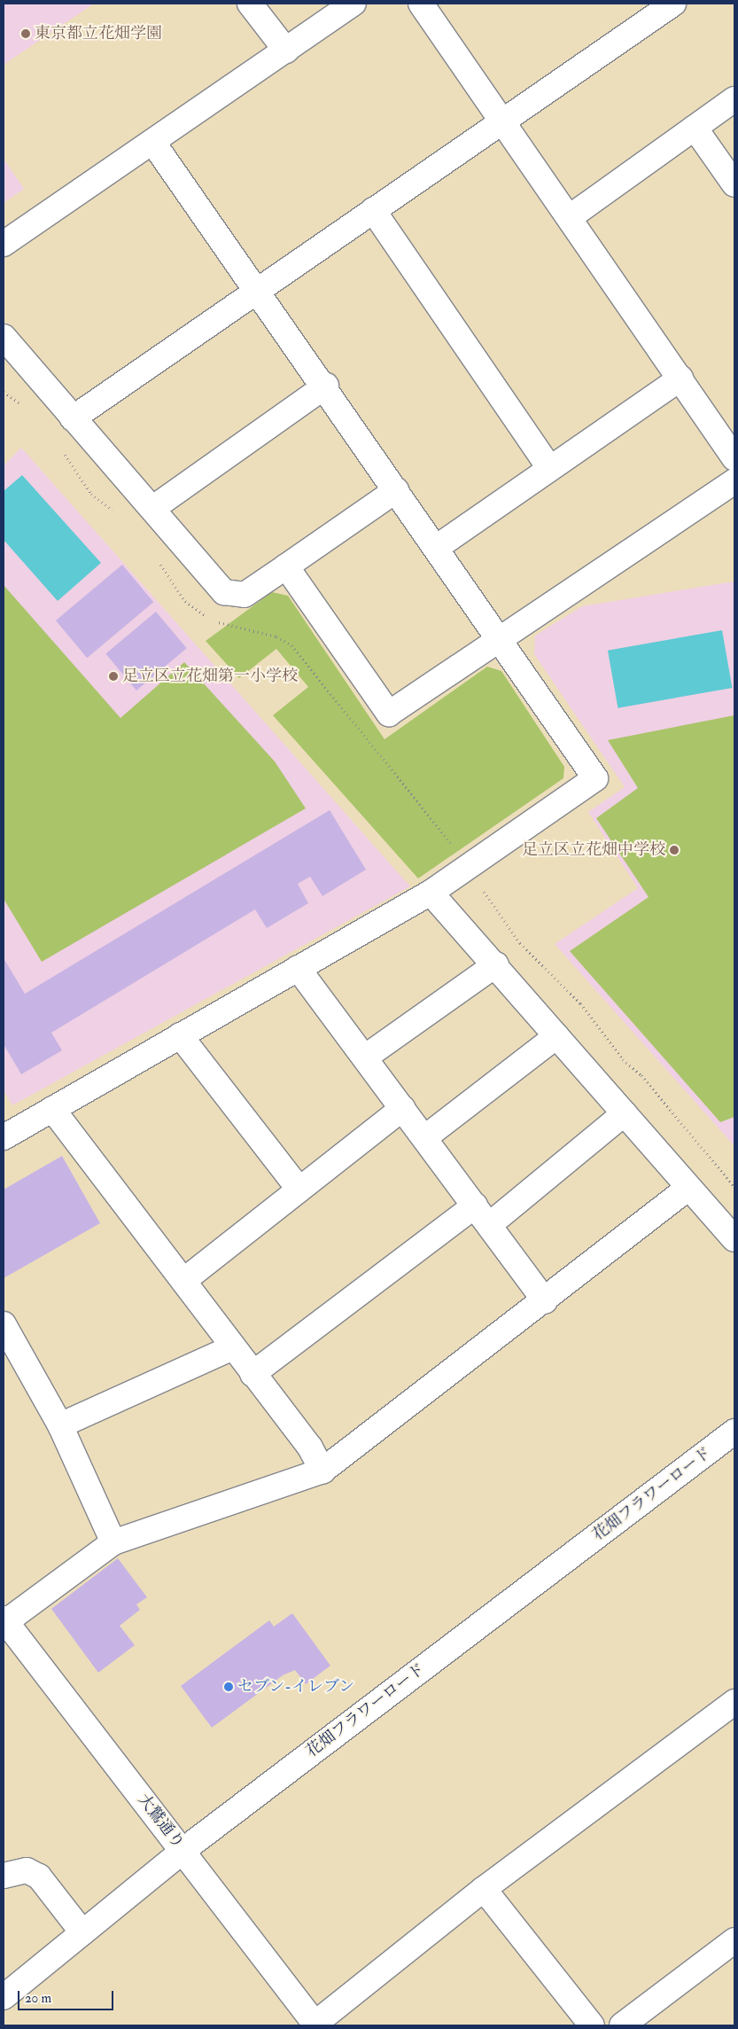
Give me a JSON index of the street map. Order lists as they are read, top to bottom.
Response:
{
  "streets": {
    "street": ["花畑フラワーロード", "大鷲通り"]
  },
  "crossings": [
    ["花畑フラワーロード", "大鷲通り"]
  ],
  "places": [
    "東京都立花畑学園",
    "足立区立花畑第一小学校",
    "足立区立花畑中学校",
    "セブン-イレブン"
  ],
  "scale_bar": "20 m"
}
